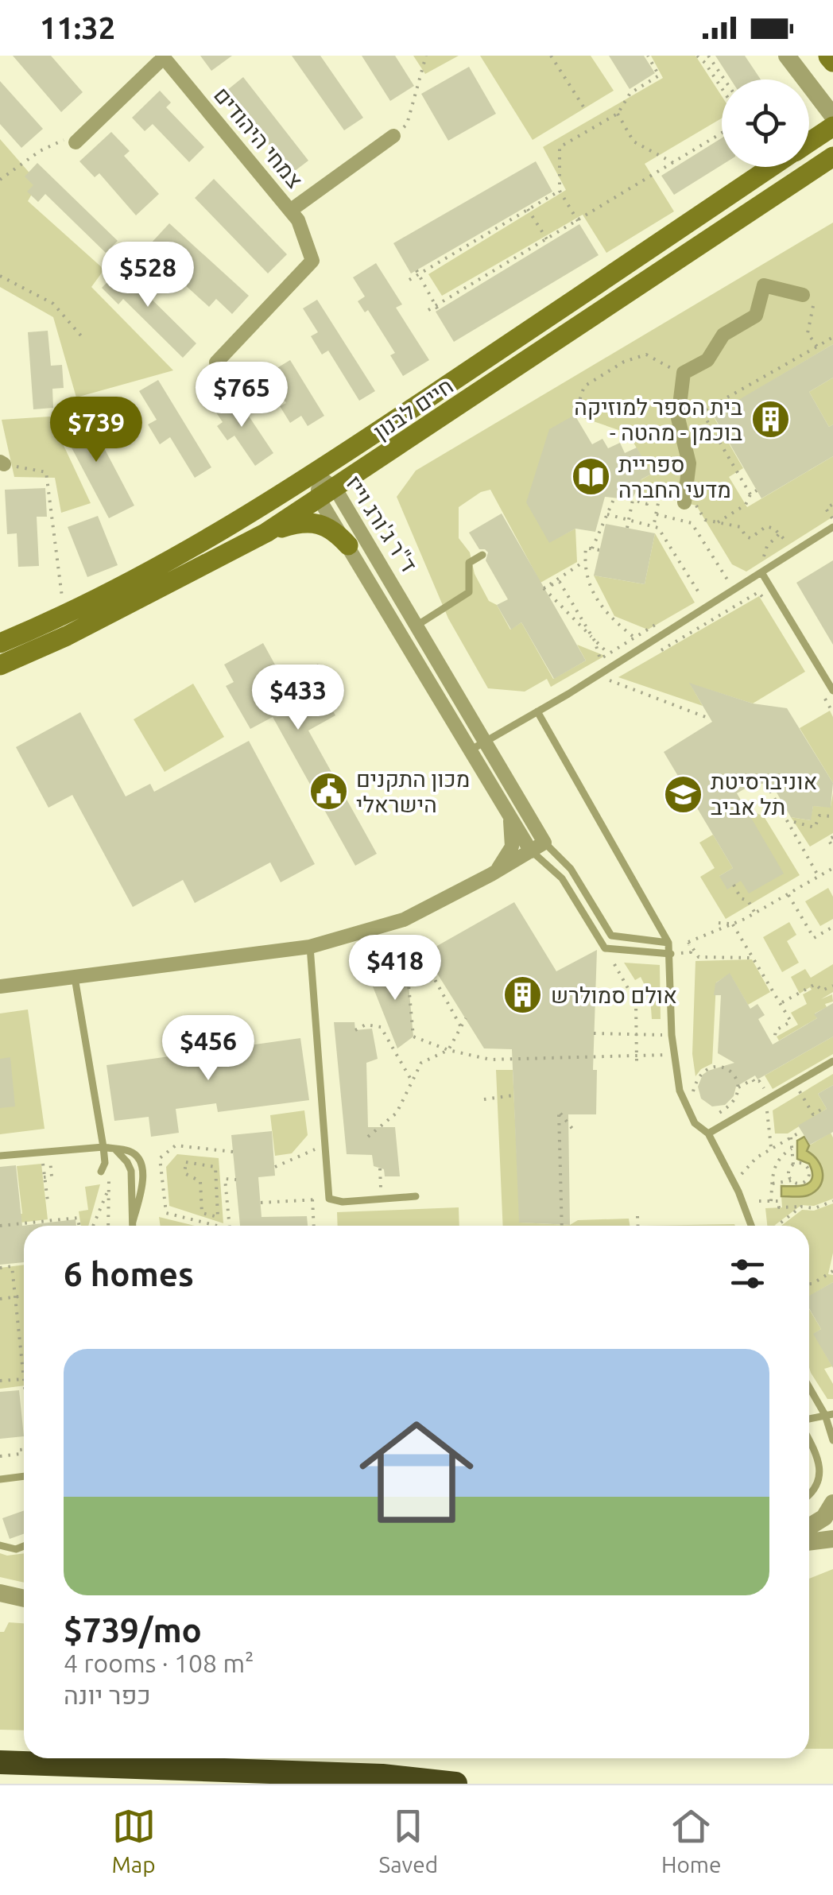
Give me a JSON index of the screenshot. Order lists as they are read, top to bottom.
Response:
{
  "streets": {
    "main road": ["חיים לבנון"],
    "street": ["צמחי היהודים", "ד\"ר ג'ורג וייז"]
  },
  "crossings": [
    ["חיים לבנון", "ד\"ר ג'ורג וייז"]
  ],
  "places": {
    "building": ["בית הספר למוזיקה - בוכמן - מהטה", "אולם סמולרש"],
    "library": ["ספריית מדעי החברה"],
    "public building": ["מכון התקנים הישראלי"],
    "school or university": ["אוניברסיטת תל אביב"]
  },
  "page": {
    "status": "11:32",
    "price": [
      "$528",
      "$765",
      "$739",
      "$433",
      "$418",
      "$456"
    ],
    "heading": "6 homes",
    "list": [
      {
        "name": "$739/mo",
        "note": "4 rooms · 108 m² · כפר יונה"
      }
    ],
    "tabs": ["Map", "Saved", "Home"]
  }
}
